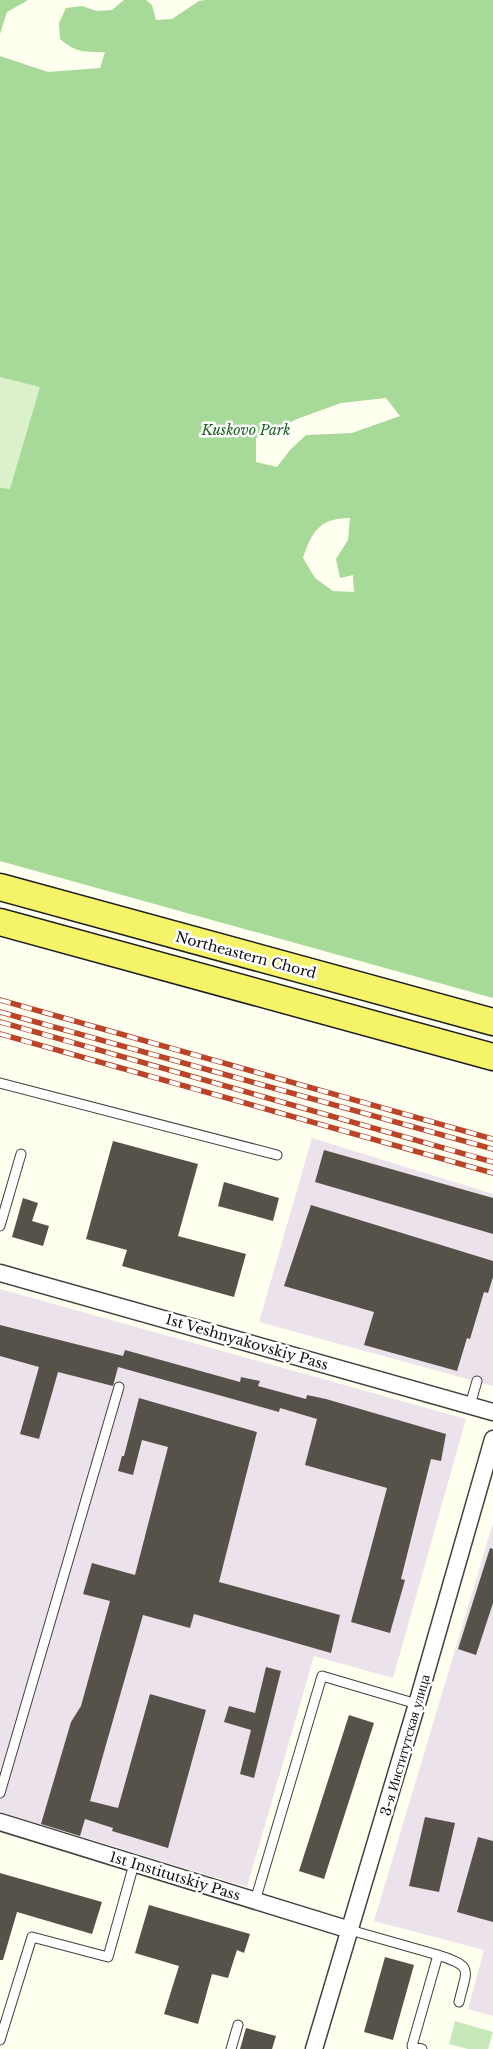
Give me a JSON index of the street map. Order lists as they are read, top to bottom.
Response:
{
  "streets": {
    "main road": ["Northeastern Chord"],
    "street": ["1st Veshnyakovskiy Pass", "3-я Институтская улица", "1st Institutskiy Pass"]
  },
  "crossings": [
    ["3-я Институтская улица", "1st Institutskiy Pass"]
  ],
  "parks": ["Kuskovo Park"]
}
